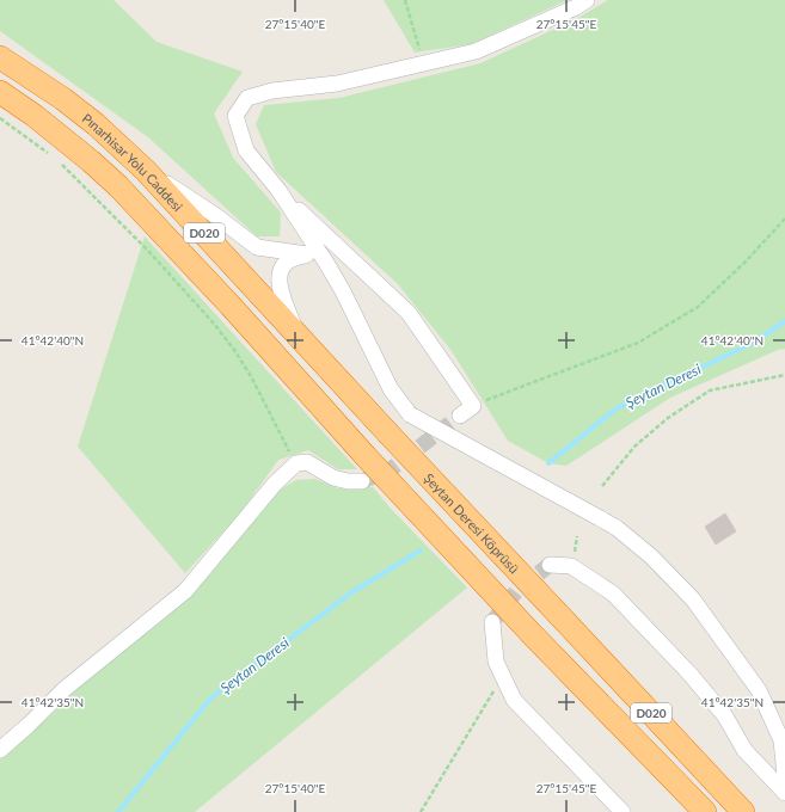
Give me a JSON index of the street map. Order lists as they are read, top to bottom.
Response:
{
  "streets": {
    "highway": ["Pınarhisar Yolu Caddesi", "D020", "Şeytan Deresi Köprüsü"]
  },
  "crossings": [
    ["Pınarhisar Yolu Caddesi", "Şeytan Deresi Köprüsü"]
  ],
  "water": ["Şeytan Deresi"],
  "coordinates": [
    "27°15'40\"E",
    "27°15'45\"E",
    "41°42'40\"N",
    "41°42'35\"N"
  ]
}
